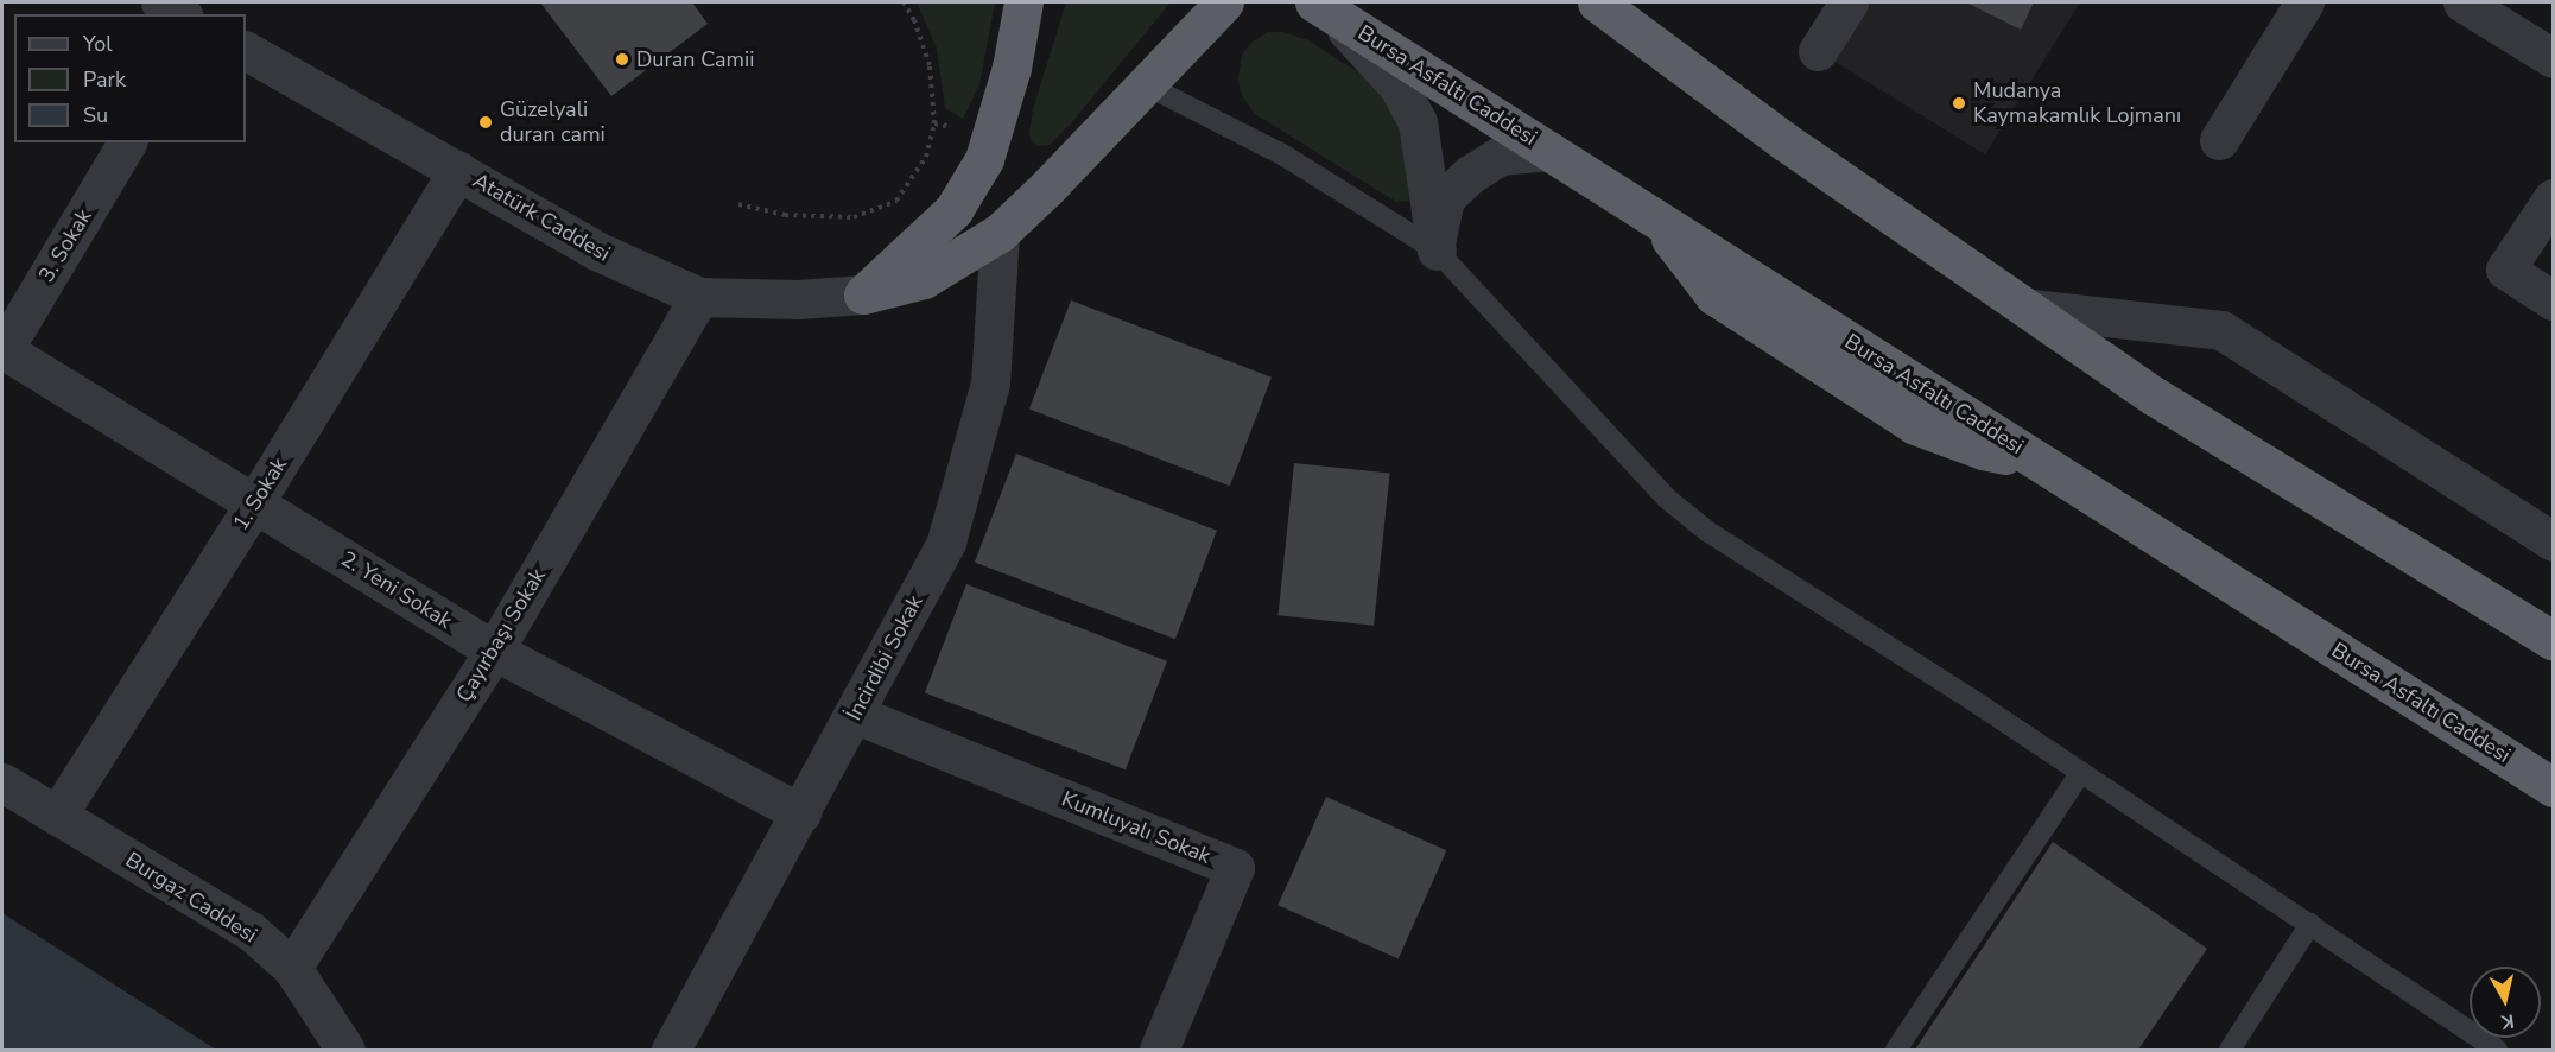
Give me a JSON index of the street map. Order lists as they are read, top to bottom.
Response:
{
  "streets": {
    "highway": ["Bursa Asfaltı Caddesi"],
    "street": [
      "Atatürk Caddesi",
      "3. Sokak",
      "1. Sokak",
      "2. Yeni Sokak",
      "Çayırbaşı Sokak",
      "İncirdibi Sokak",
      "Kumluyalı Sokak",
      "Burgaz Caddesi"
    ]
  },
  "crossings": [
    ["Atatürk Caddesi", "1. Sokak"],
    ["Atatürk Caddesi", "Çayırbaşı Sokak"],
    ["3. Sokak", "2. Yeni Sokak"],
    ["1. Sokak", "2. Yeni Sokak"],
    ["1. Sokak", "Burgaz Caddesi"],
    ["2. Yeni Sokak", "Çayırbaşı Sokak"],
    ["2. Yeni Sokak", "İncirdibi Sokak"],
    ["Çayırbaşı Sokak", "Burgaz Caddesi"],
    ["İncirdibi Sokak", "Kumluyalı Sokak"]
  ],
  "places": ["Duran Camii", "Mudanya Kaymakamlık Lojmanı", "Güzelyali duran cami"],
  "legend": ["Yol", "Park", "Su"],
  "north": "bottom"
}
